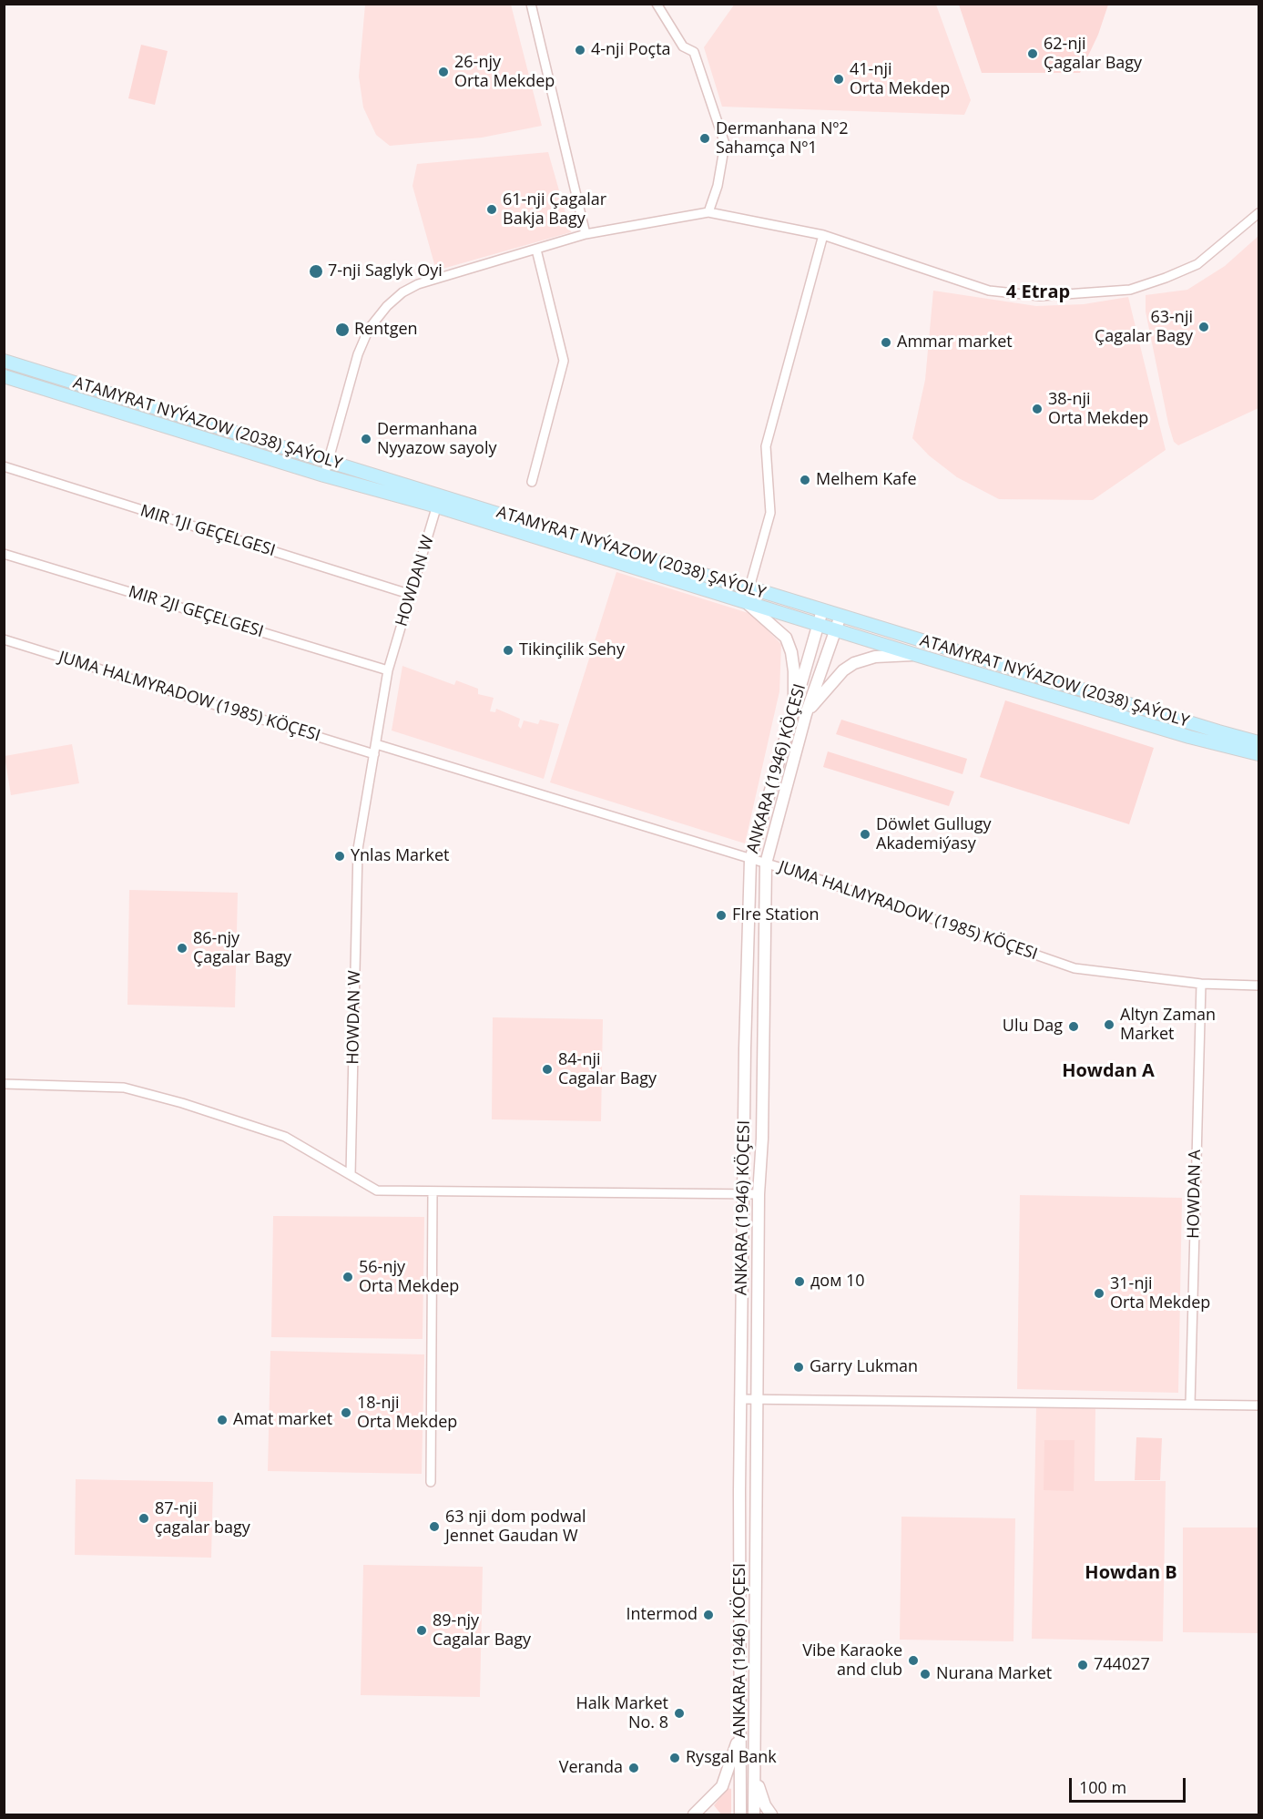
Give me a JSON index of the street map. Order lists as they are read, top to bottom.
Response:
{
  "streets": {
    "main road": ["ATAMYRAT NYÝAZOW (2038) ŞAÝOLY", "ANKARA (1946) KÖÇESI"],
    "street": [
      "MIR 1JI GEÇELGESI",
      "HOWDAN W",
      "MIR 2JI GEÇELGESI",
      "JUMA HALMYRADOW (1985) KÖÇESI",
      "HOWDAN A"
    ]
  },
  "crossings": [
    ["ATAMYRAT NYÝAZOW (2038) ŞAÝOLY", "HOWDAN W"],
    ["ATAMYRAT NYÝAZOW (2038) ŞAÝOLY", "ANKARA (1946) KÖÇESI"],
    ["MIR 1JI GEÇELGESI", "HOWDAN W"],
    ["HOWDAN W", "MIR 2JI GEÇELGESI"],
    ["HOWDAN W", "JUMA HALMYRADOW (1985) KÖÇESI"],
    ["JUMA HALMYRADOW (1985) KÖÇESI", "ANKARA (1946) KÖÇESI"],
    ["JUMA HALMYRADOW (1985) KÖÇESI", "HOWDAN A"]
  ],
  "districts": ["4 Etrap", "Howdan A", "Howdan B"],
  "places": [
    "4-nji Poçta",
    "62-nji Çagalar Bagy",
    "26-njy Orta Mekdep",
    "41-nji Orta Mekdep",
    "Dermanhana Nº2 Sahamça Nº1",
    "61-nji Çagalar Bakja Bagy",
    "7-nji Saglyk Oyi",
    "63-nji Çagalar Bagy",
    "Rentgen",
    "Ammar market",
    "38-nji Orta Mekdep",
    "Dermanhana Nyyazow sayoly",
    "Melhem Kafe",
    "Tikinçilik Sehy",
    "Döwlet Gullugy Akademiýasy",
    "Ynlas Market",
    "FIre Station",
    "86-njy Çagalar Bagy",
    "Altyn Zaman Market",
    "Ulu Dag",
    "84-nji Cagalar Bagy",
    "56-njy Orta Mekdep",
    "дом 10",
    "31-nji Orta Mekdep",
    "Garry Lukman",
    "18-nji Orta Mekdep",
    "Amat market",
    "87-nji çagalar bagy",
    "63 nji dom podwal Jennet Gaudan W",
    "Intermod",
    "89-njy Cagalar Bagy",
    "Vibe Karaoke and club",
    "744027",
    "Nurana Market",
    "Halk Market No. 8",
    "Rysgal Bank",
    "Veranda"
  ],
  "scale_bar": "100 m"
}
